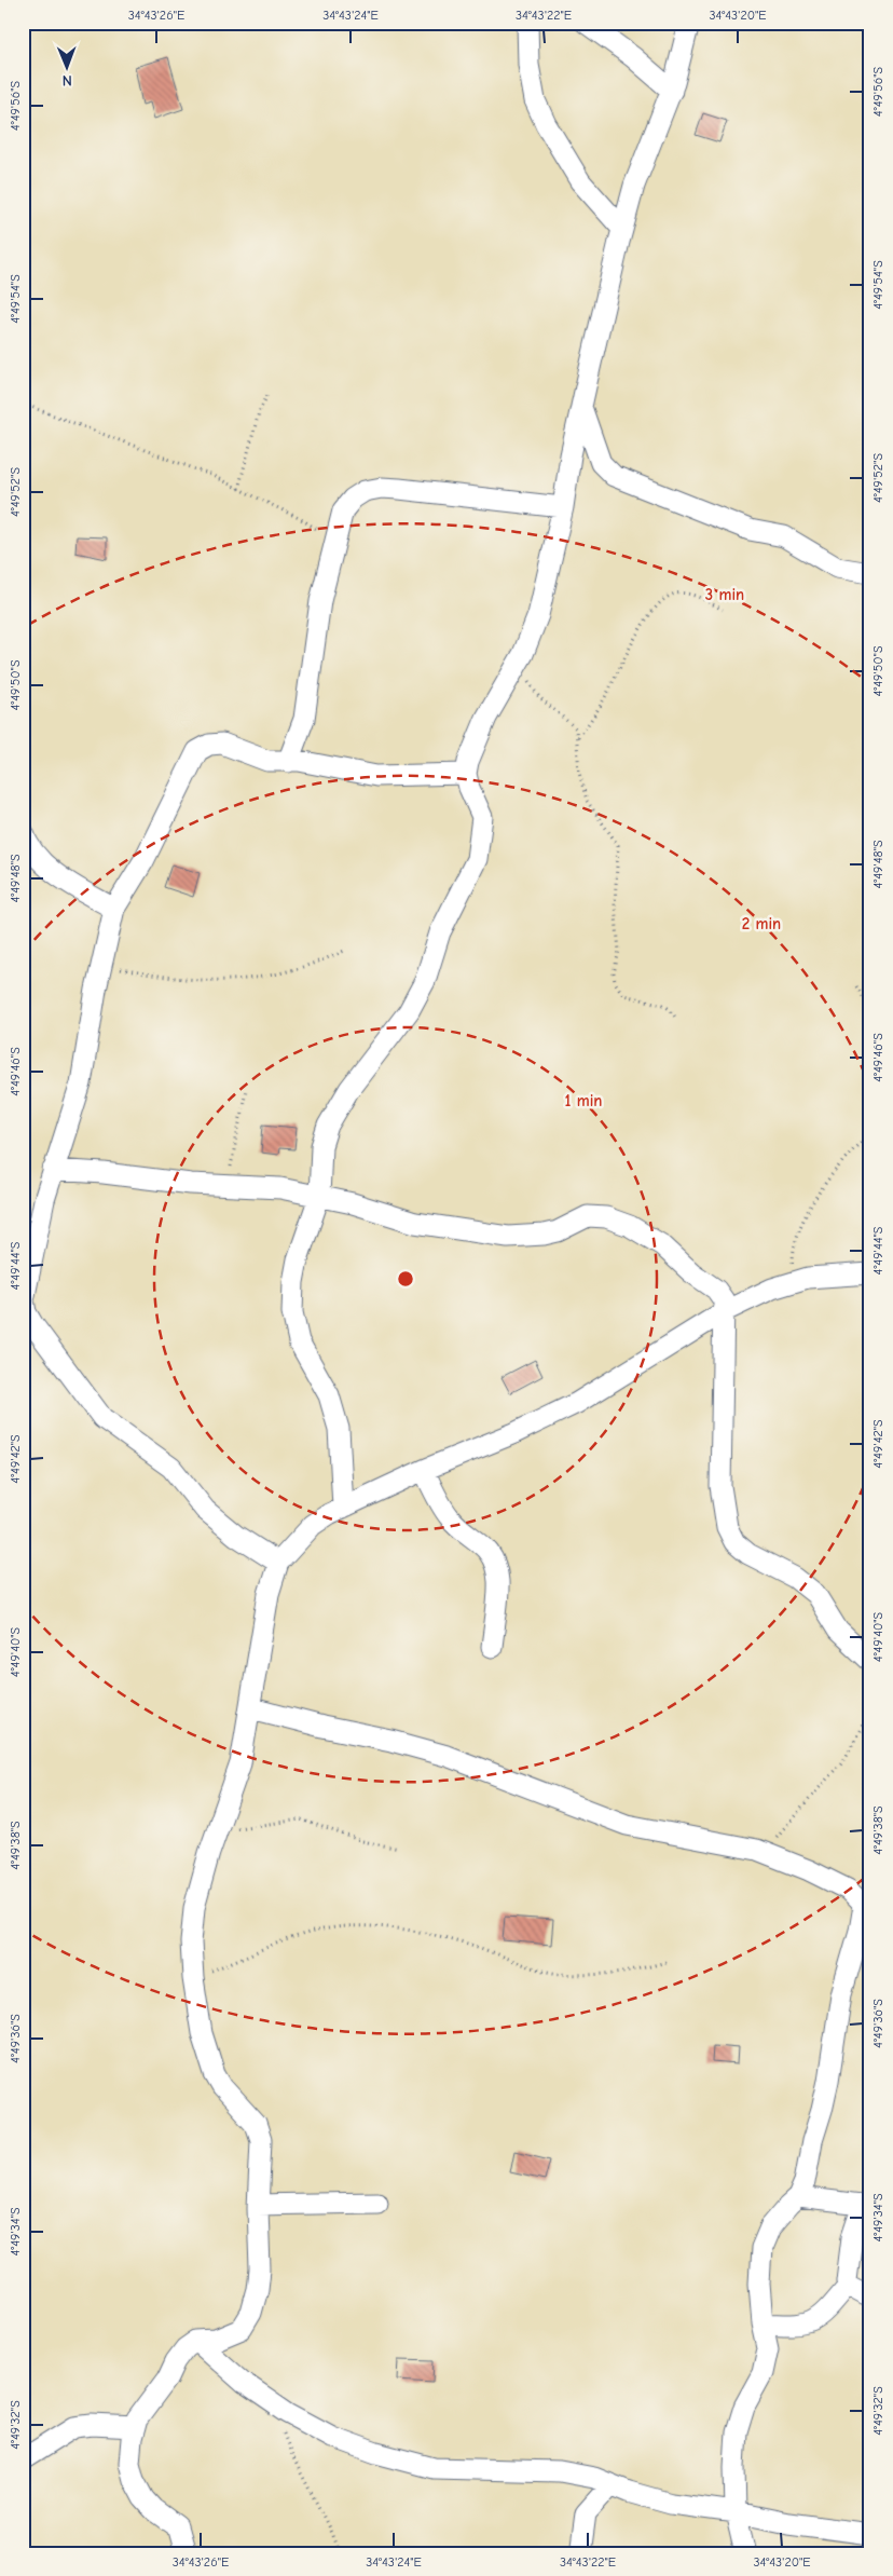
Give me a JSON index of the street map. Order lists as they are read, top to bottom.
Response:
{
  "north": "bottom",
  "coordinates": [
    "34°43'26\"E",
    "34°43'24\"E",
    "34°43'22\"E",
    "34°43'20\"E",
    "4°49'56\"S",
    "4°49'54\"S",
    "4°49'52\"S",
    "4°49'50\"S",
    "4°49'48\"S",
    "4°49'46\"S",
    "4°49'44\"S",
    "4°49'42\"S",
    "4°49'40\"S",
    "4°49'38\"S",
    "4°49'36\"S",
    "4°49'34\"S",
    "4°49'32\"S"
  ],
  "rings": ["3 min", "2 min", "1 min"]
}
